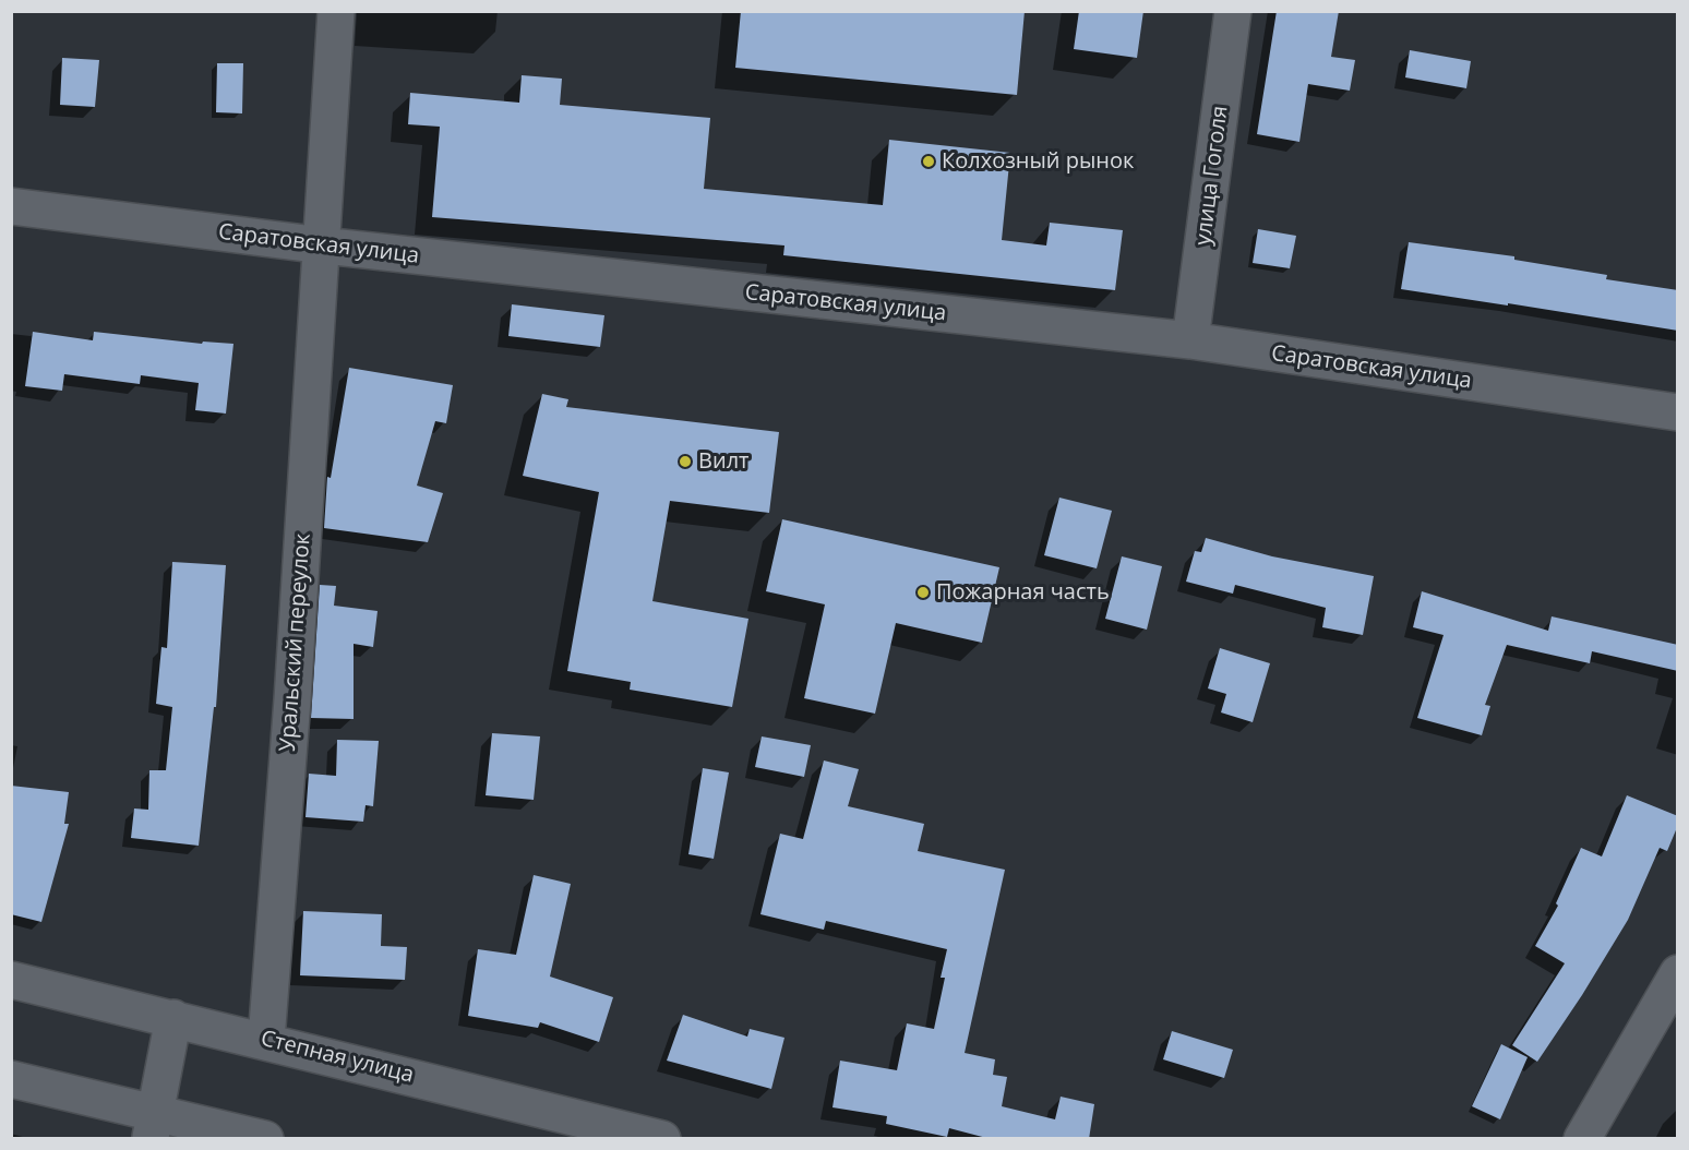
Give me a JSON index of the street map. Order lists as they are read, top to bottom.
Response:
{
  "streets": {
    "street": [
      "улица Гоголя",
      "Саратовская улица",
      "Уральский переулок",
      "Степная улица"
    ]
  },
  "crossings": [
    ["улица Гоголя", "Саратовская улица"],
    ["Саратовская улица", "Уральский переулок"],
    ["Уральский переулок", "Степная улица"]
  ],
  "places": ["Колхозный рынок", "Вилт", "Пожарная часть"]
}
